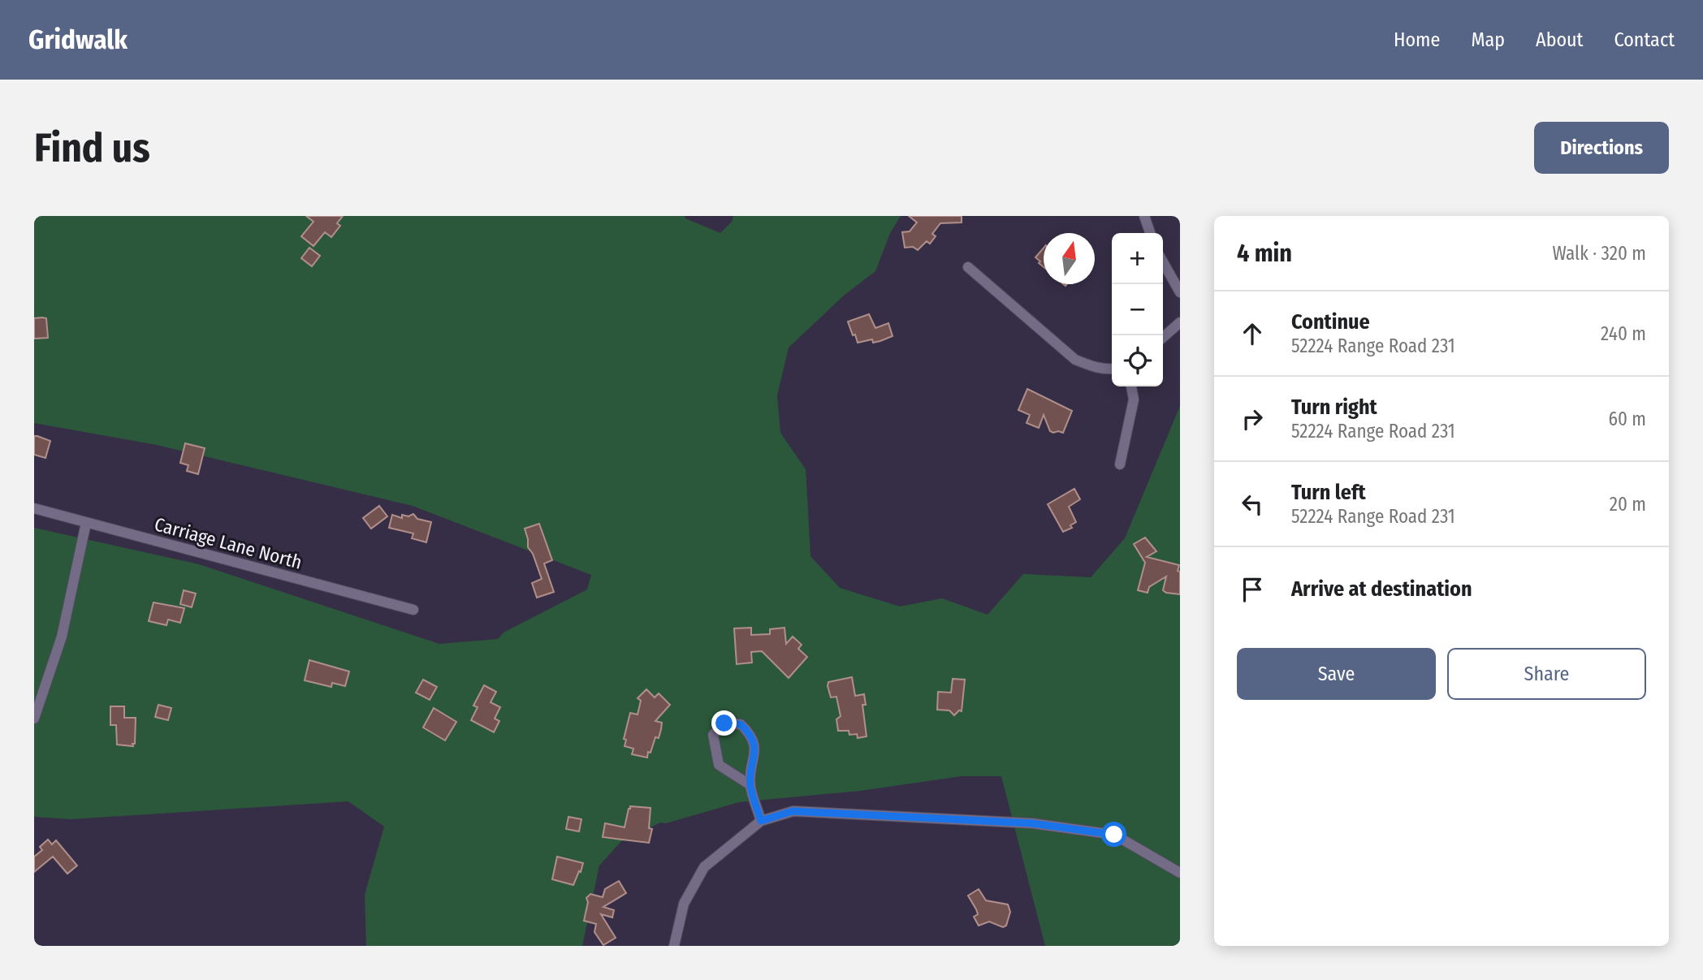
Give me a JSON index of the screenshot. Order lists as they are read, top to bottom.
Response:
{
  "streets": {
    "street": ["Carriage Lane North"]
  },
  "north": "top",
  "page": {
    "header": "Gridwalk",
    "nav": [
      "Home",
      "Map",
      "About",
      "Contact"
    ],
    "buttons": [
      "Directions",
      ["Save", "Share"]
    ],
    "title": "Find us",
    "heading": ["4 min", "Walk · 320 m"],
    "map_buttons": ["+", "−"],
    "list": [
      ["Continue", "52224 Range Road 231", "240 m"],
      ["Turn right", "52224 Range Road 231", "60 m"],
      ["Turn left", "52224 Range Road 231", "20 m"],
      "Arrive at destination"
    ]
  }
}
